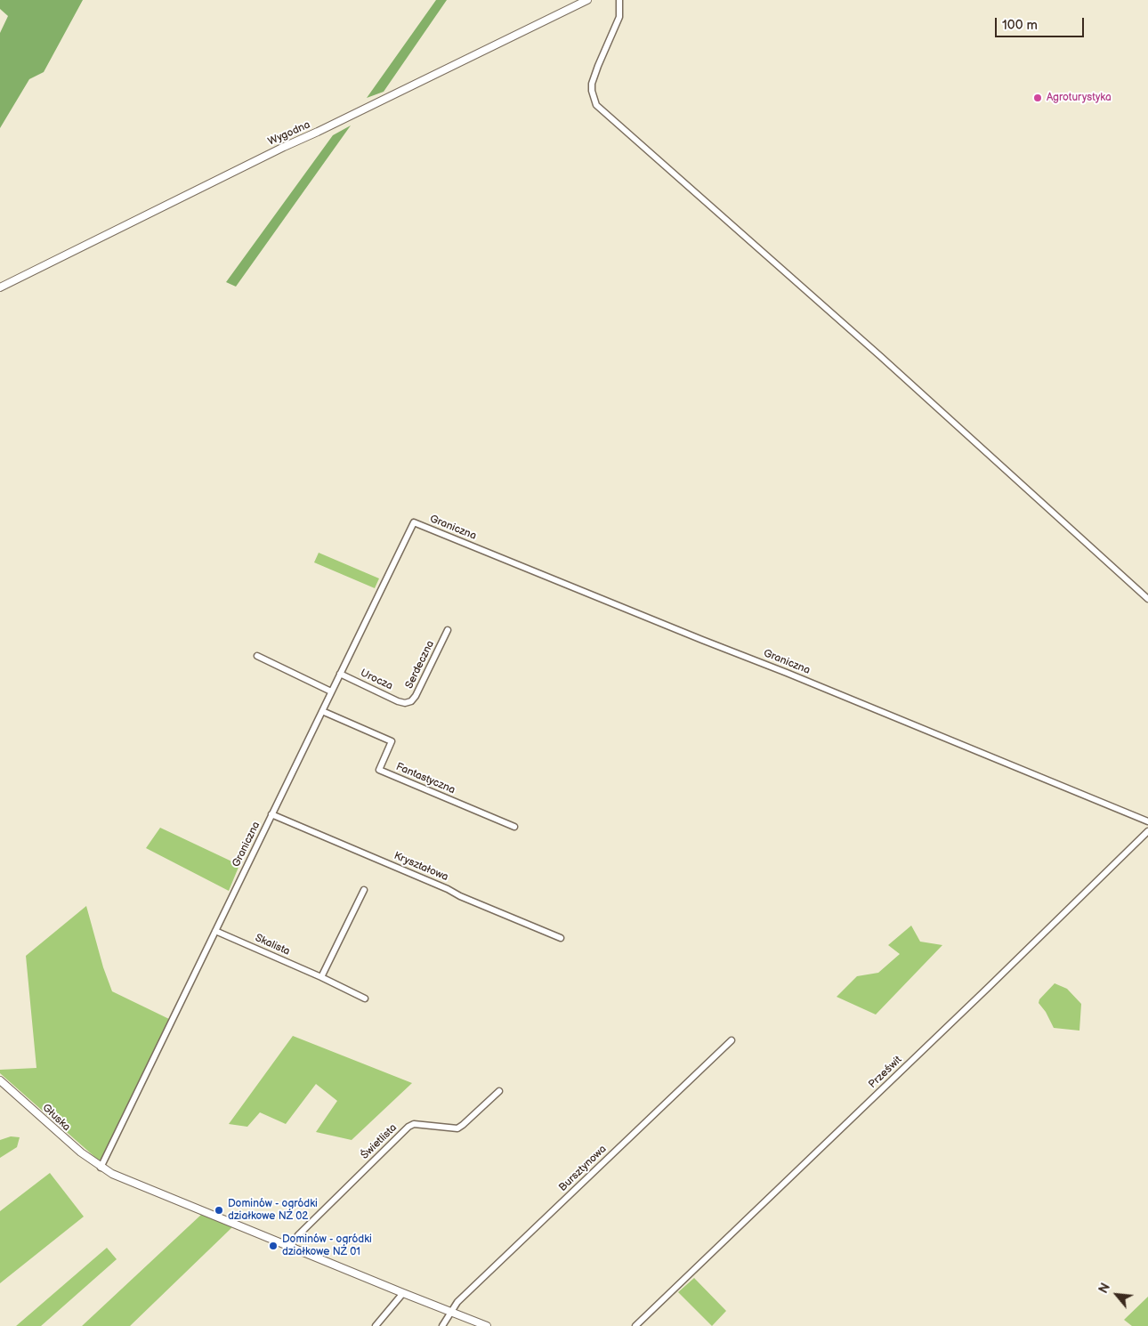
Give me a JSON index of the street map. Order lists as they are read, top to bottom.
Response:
{
  "streets": {
    "street": [
      "Wygodna",
      "Graniczna",
      "Serdeczna",
      "Urocza",
      "Fantastyczna",
      "Kryształowa",
      "Skalista",
      "Prześwit",
      "Głuska",
      "Świetlista",
      "Bursztynowa"
    ]
  },
  "crossings": [
    ["Graniczna", "Urocza"],
    ["Graniczna", "Fantastyczna"],
    ["Graniczna", "Kryształowa"],
    ["Graniczna", "Skalista"],
    ["Graniczna", "Głuska"],
    ["Serdeczna", "Urocza"],
    ["Głuska", "Świetlista"],
    ["Głuska", "Bursztynowa"]
  ],
  "places": ["Agroturystyka", "Dominów - ogródki działkowe NŻ 02", "Dominów - ogródki działkowe NŻ 01"],
  "scale_bar": "100 m",
  "north": "top left"
}
